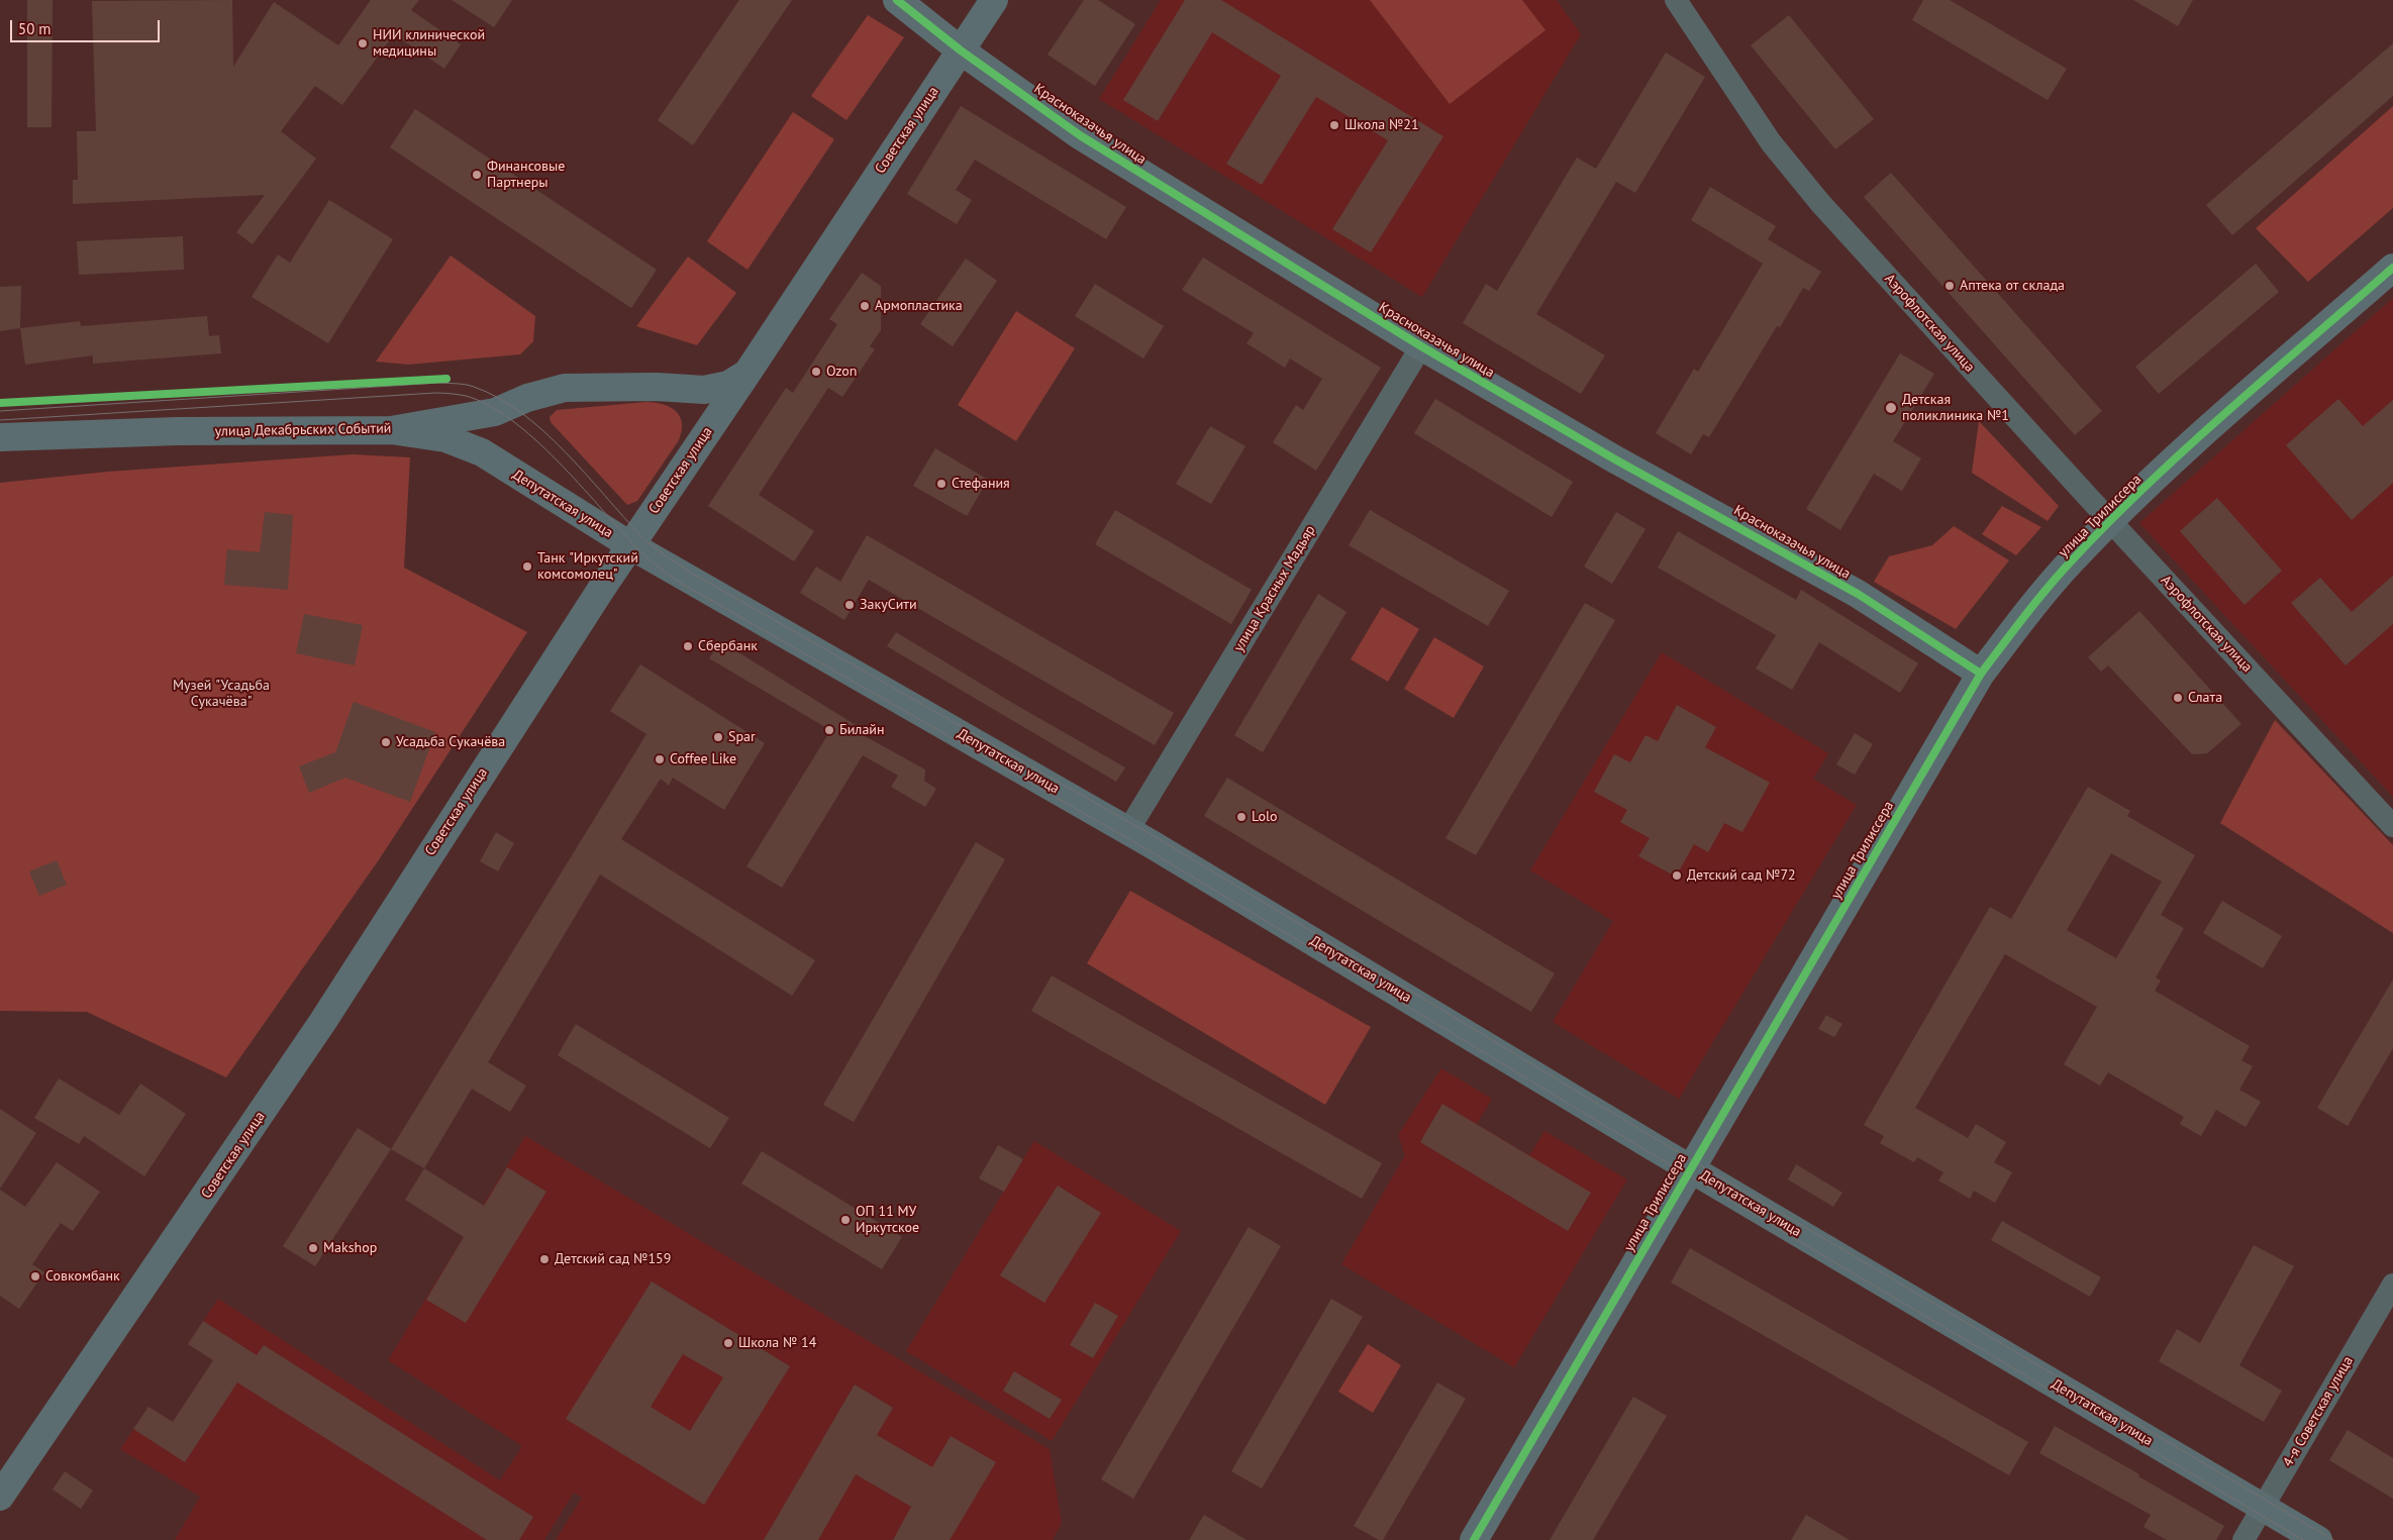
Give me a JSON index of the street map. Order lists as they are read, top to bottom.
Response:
{
  "streets": {
    "main road": [
      "Красноказачья улица",
      "Советская улица",
      "улица Декабрьских Событий",
      "Депутатская улица",
      "улица Трилиссера"
    ],
    "street": ["Аэрофлотская улица", "улица Красных Мадьяр", "4-я Советская улица"]
  },
  "crossings": [
    ["Красноказачья улица", "Советская улица"],
    ["Красноказачья улица", "улица Трилиссера"],
    ["Красноказачья улица", "улица Красных Мадьяр"],
    ["Советская улица", "улица Декабрьских Событий"],
    ["Советская улица", "Депутатская улица"],
    ["Аэрофлотская улица", "улица Трилиссера"],
    ["улица Декабрьских Событий", "Депутатская улица"],
    ["Депутатская улица", "улица Трилиссера"],
    ["Депутатская улица", "улица Красных Мадьяр"],
    ["Депутатская улица", "4-я Советская улица"]
  ],
  "parks": ["Музей \"Усадьба Сукачёва\""],
  "places": [
    "НИИ клинической медицины",
    "Школа №21",
    "Финансовые Партнеры",
    "Аптека от склада",
    "Армопластика",
    "Ozon",
    "Детская поликлиника №1",
    "Стефания",
    "Танк \"Иркутский комсомолец\"",
    "ЗакуСити",
    "Сбербанк",
    "Слата",
    "Билайн",
    "Spar",
    "Усадьба Сукачёва",
    "Coffee Like",
    "Lolo",
    "Детский сад №72",
    "ОП 11 МУ Иркутское",
    "Makshop",
    "Детский сад №159",
    "Совкомбанк",
    "Школа № 14"
  ],
  "scale_bar": "50 m"
}
